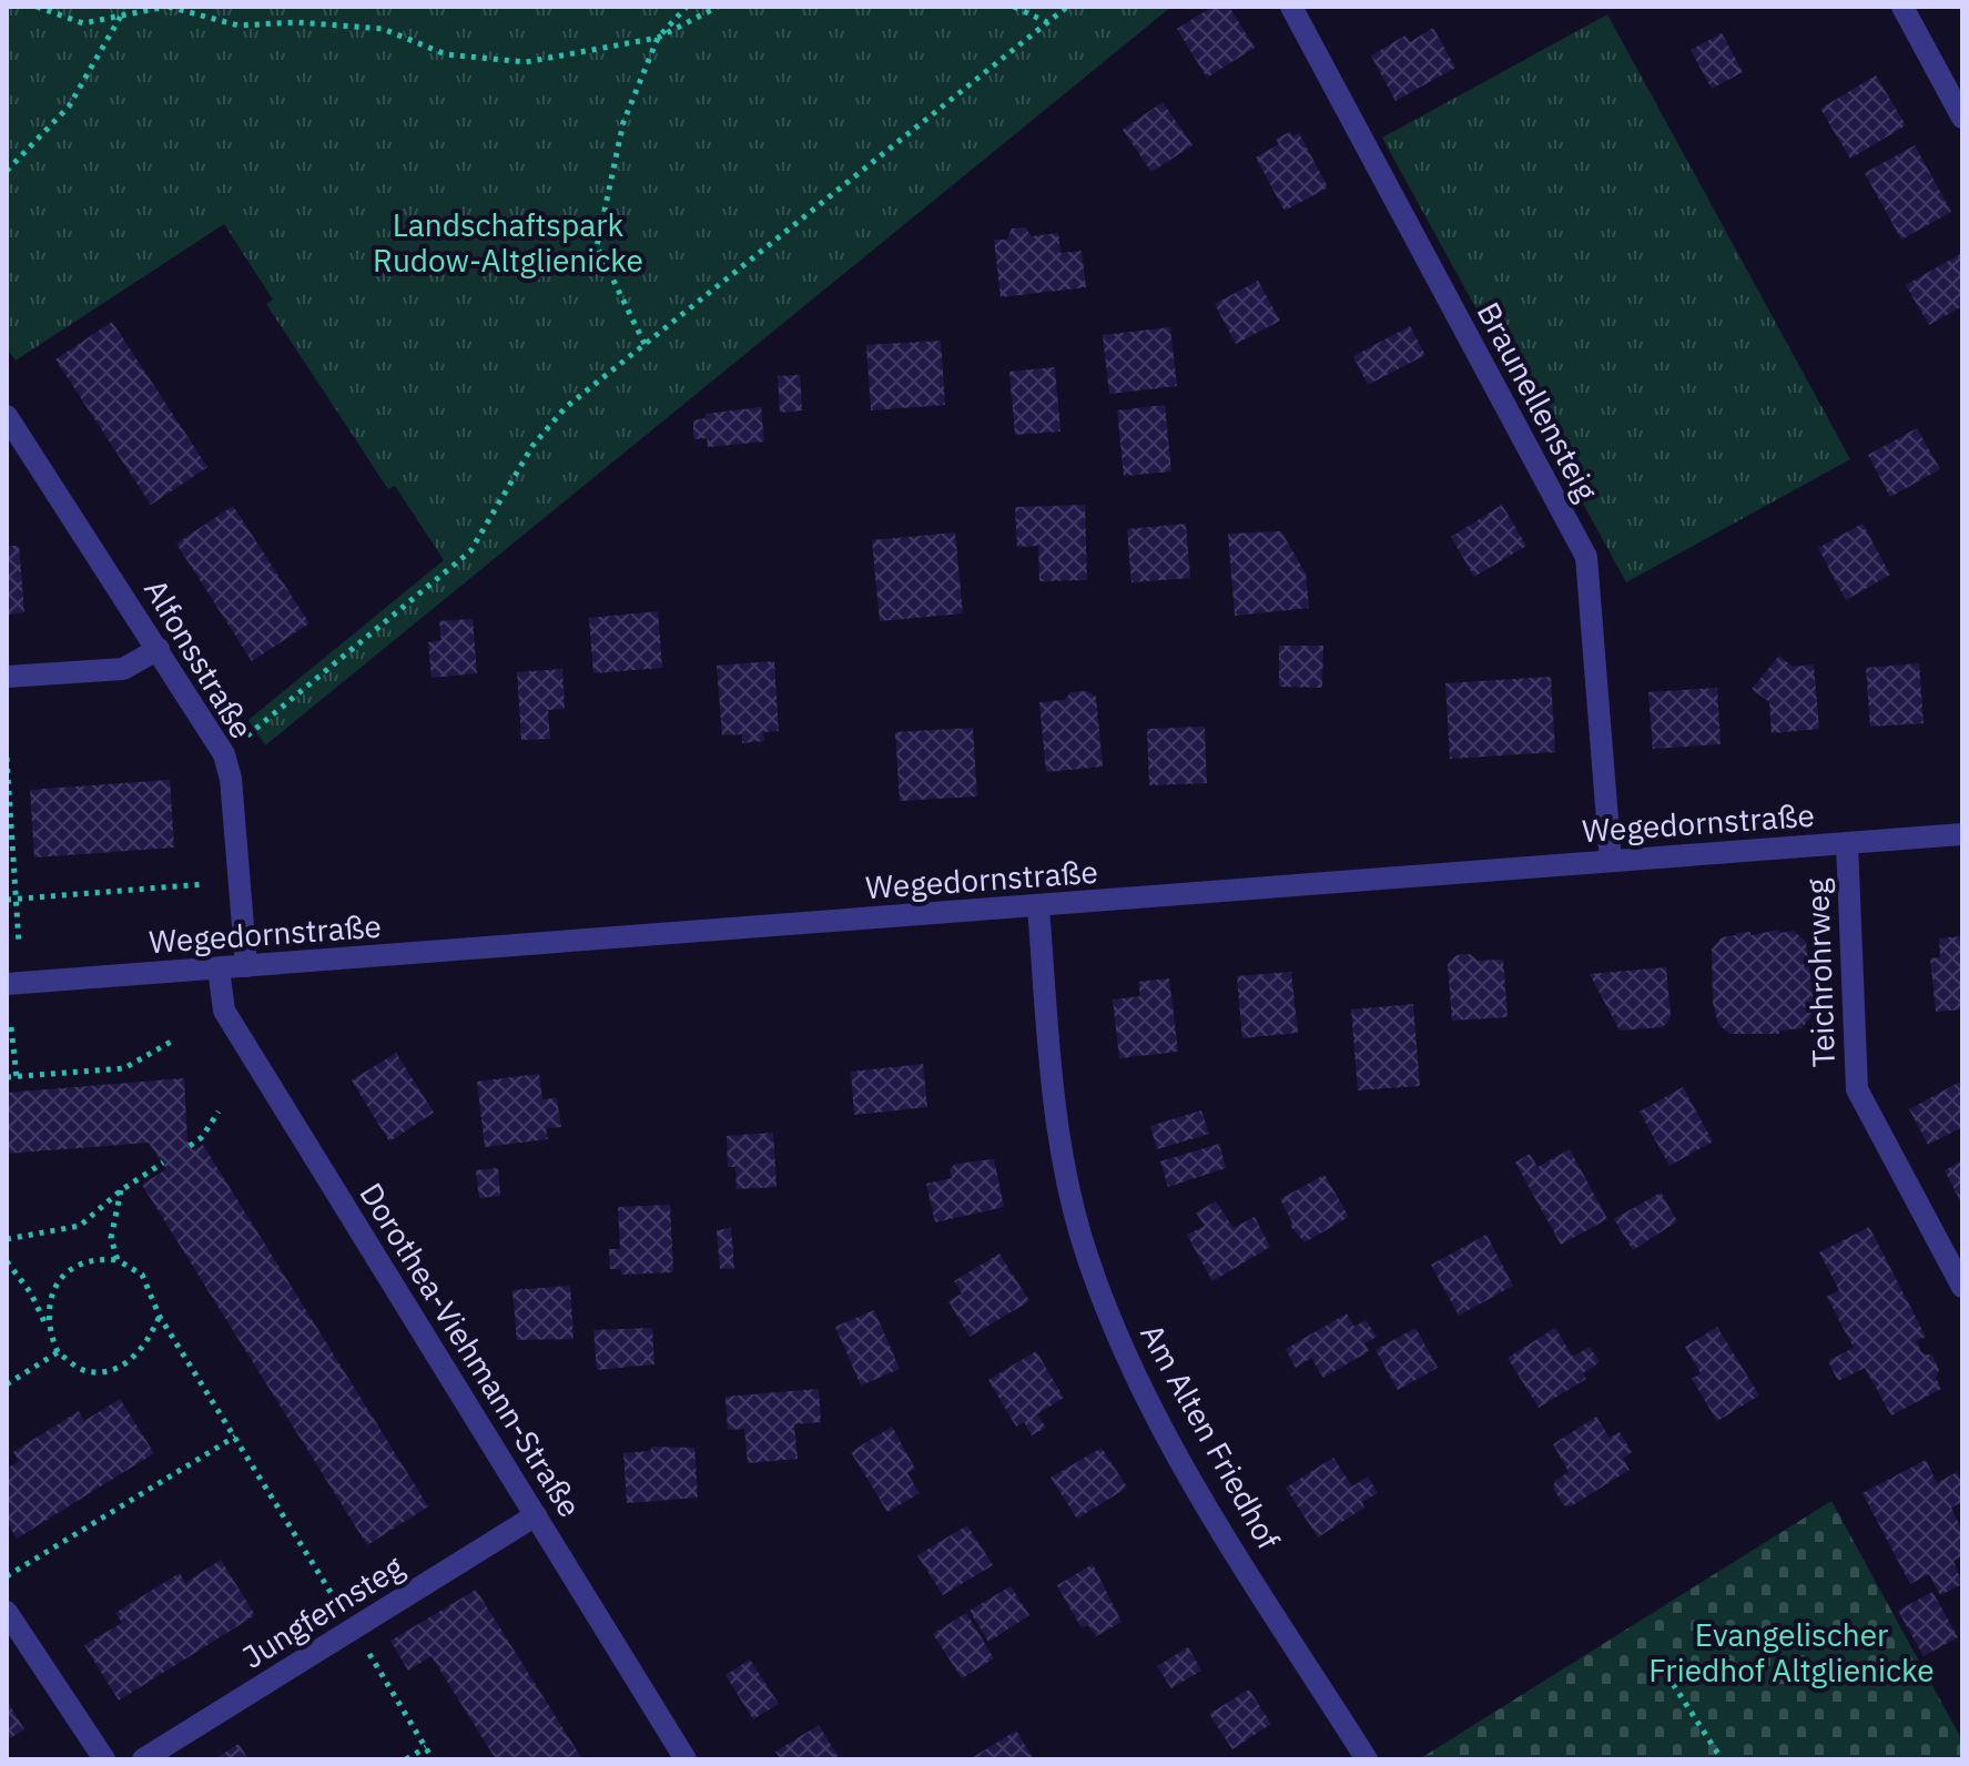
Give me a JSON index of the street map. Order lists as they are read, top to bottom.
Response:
{
  "streets": {
    "street": [
      "Braunellensteig",
      "Alfonsstraße",
      "Wegedornstraße",
      "Teichrohrweg",
      "Dorothea-Viehmann-Straße",
      "Am Alten Friedhof",
      "Jungfernsteg"
    ]
  },
  "crossings": [
    ["Braunellensteig", "Wegedornstraße"],
    ["Alfonsstraße", "Wegedornstraße"],
    ["Wegedornstraße", "Teichrohrweg"],
    ["Wegedornstraße", "Dorothea-Viehmann-Straße"],
    ["Wegedornstraße", "Am Alten Friedhof"],
    ["Dorothea-Viehmann-Straße", "Jungfernsteg"]
  ],
  "parks": ["Landschaftspark Rudow-Altglienicke", "Evangelischer Friedhof Altglienicke"]
}
